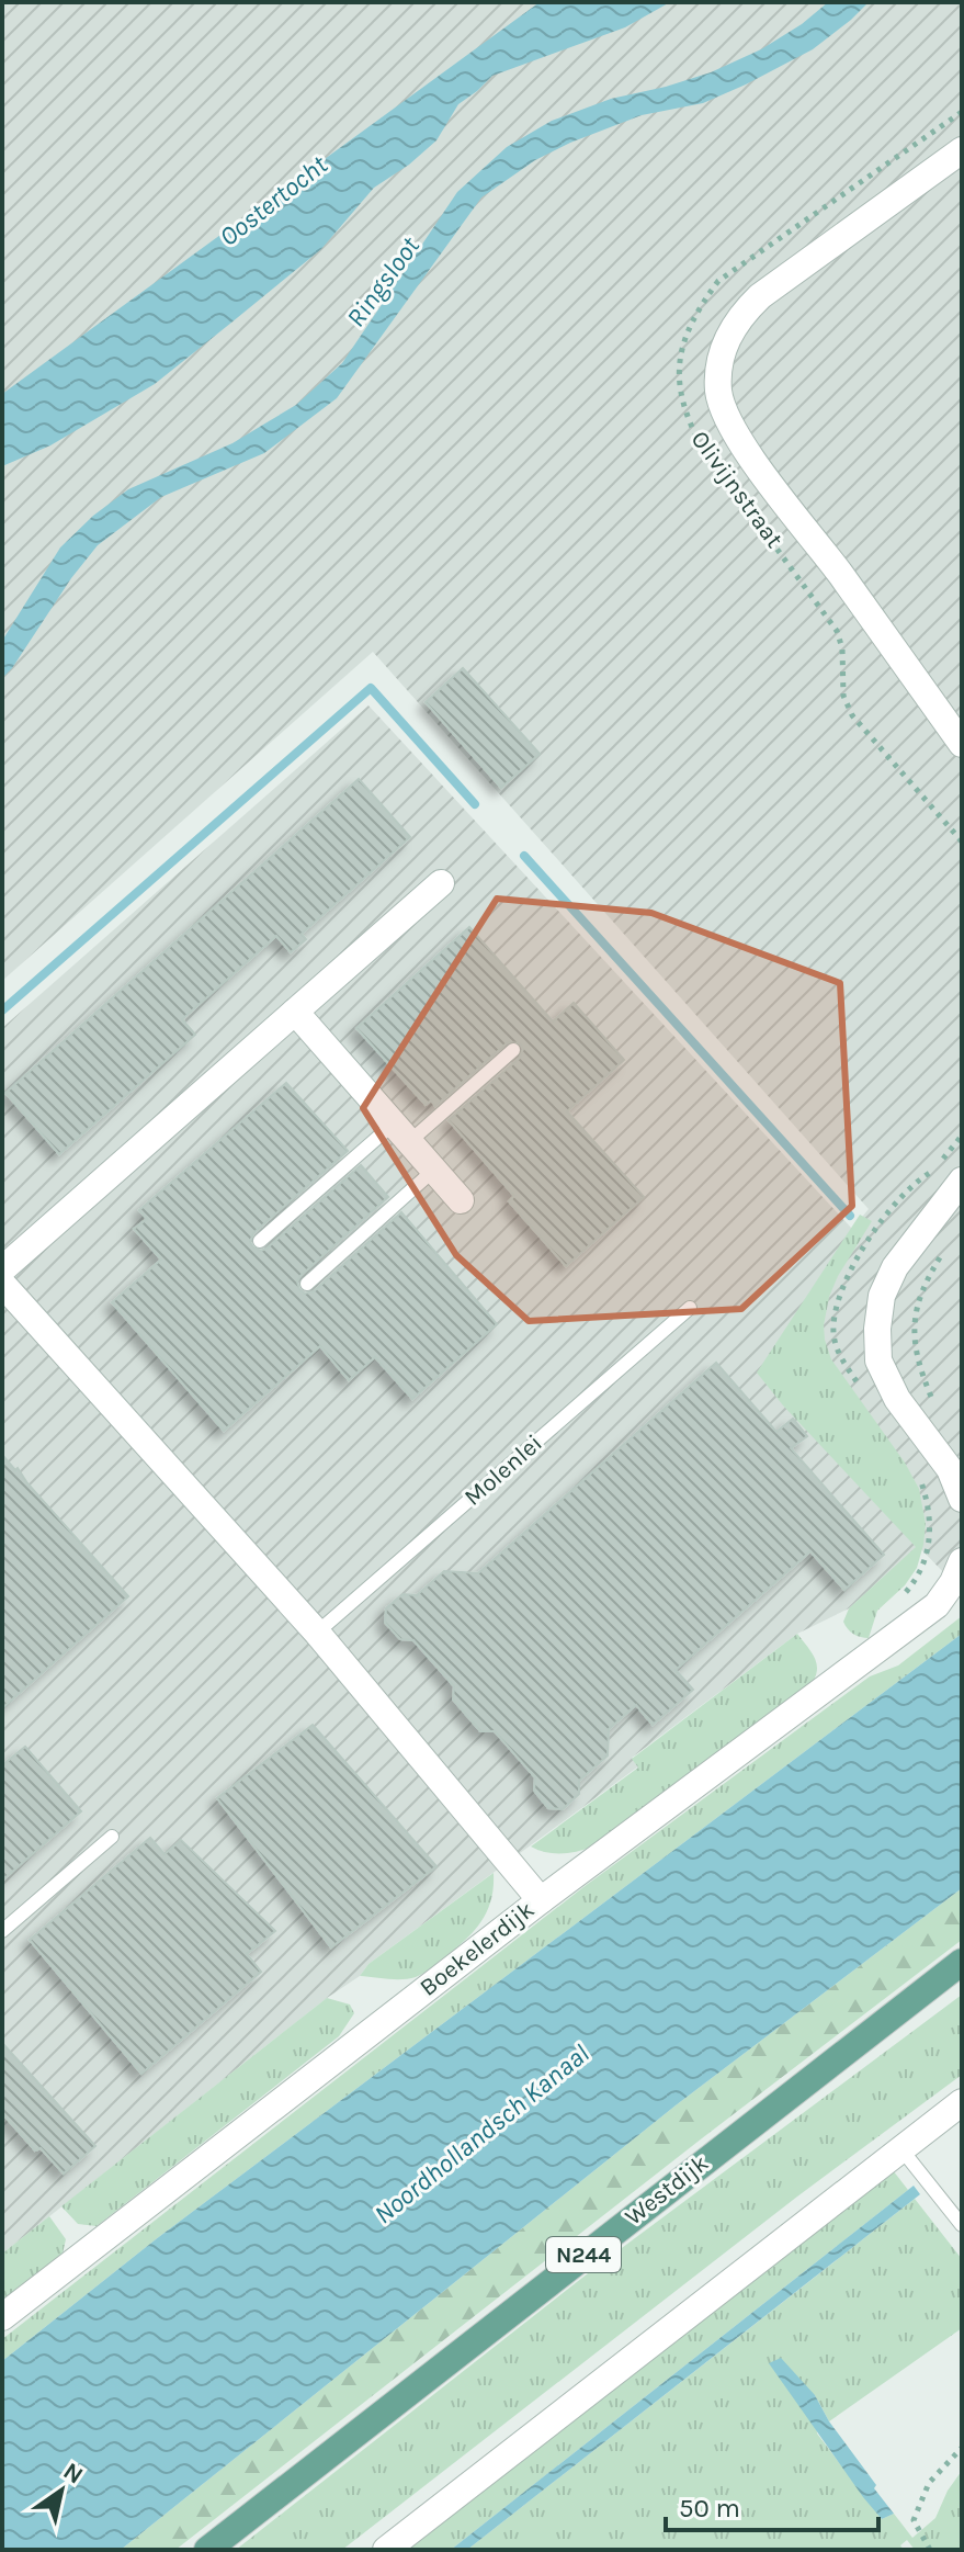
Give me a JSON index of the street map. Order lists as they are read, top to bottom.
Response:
{
  "streets": {
    "main road": ["Westdijk", "N244"],
    "street": ["Olivijnstraat", "Boekelerdijk"],
    "lane": ["Molenlei"]
  },
  "water": ["Oostertocht", "Ringsloot", "Noordhollandsch Kanaal"],
  "scale_bar": "50 m",
  "north": "top right"
}
